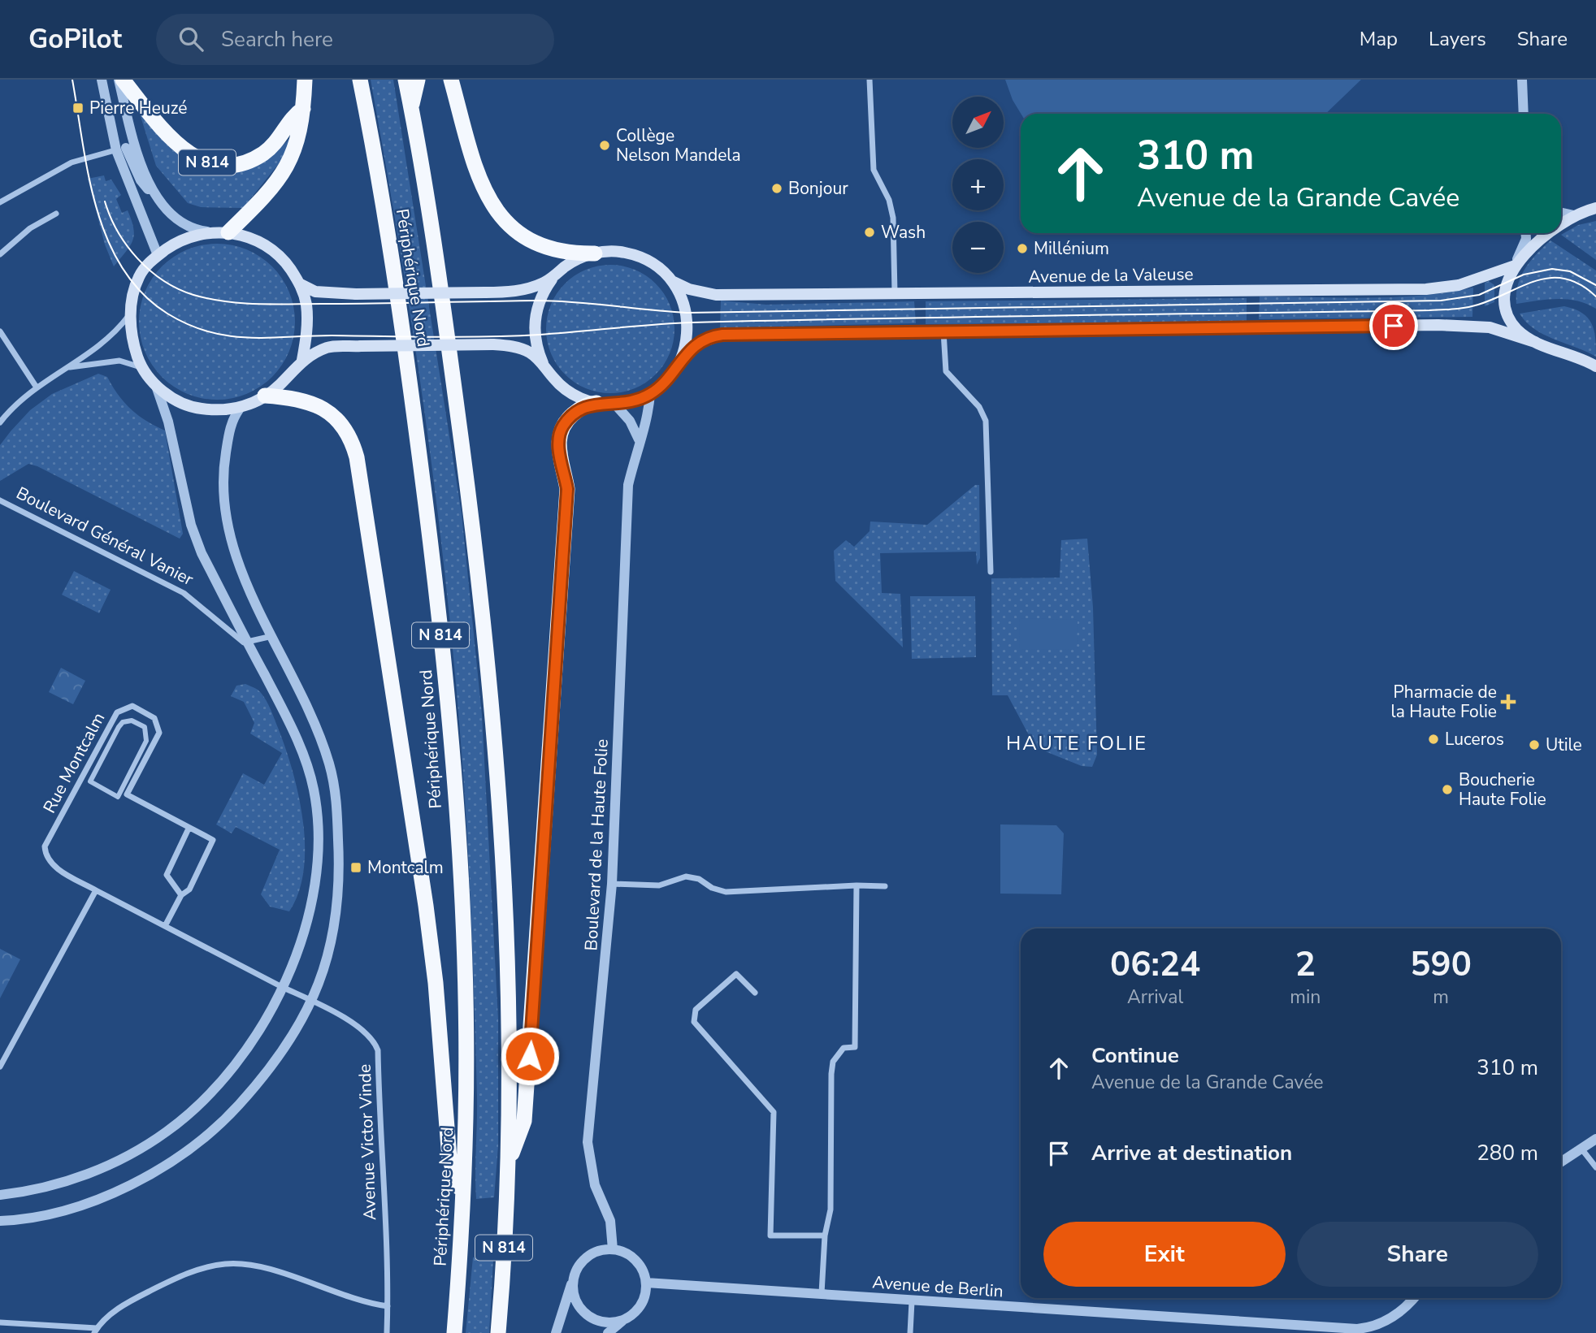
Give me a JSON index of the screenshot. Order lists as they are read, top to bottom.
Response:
{
  "streets": {
    "highway": ["N 814", "Périphérique Nord"],
    "main road": ["Avenue de la Valeuse"],
    "street": [
      "Boulevard Général Vanier",
      "Rue Montcalm",
      "Boulevard de la Haute Folie",
      "Avenue Victor Vinde",
      "Avenue de Berlin"
    ]
  },
  "crossings": [
    ["N 814", "Avenue de la Valeuse"],
    ["N 814", "Périphérique Nord"],
    ["N 814", "Boulevard Général Vanier"],
    ["N 814", "Boulevard de la Haute Folie"],
    ["Avenue de la Valeuse", "Boulevard de la Haute Folie"],
    ["Boulevard Général Vanier", "Rue Montcalm"],
    ["Rue Montcalm", "Avenue Victor Vinde"],
    ["Boulevard de la Haute Folie", "Avenue de Berlin"]
  ],
  "districts": ["HAUTE FOLIE"],
  "places": {
    "transit": ["Pierre Heuzé", "Montcalm"],
    "other": [
      "Collège Nelson Mandela",
      "Bonjour",
      "Wash",
      "Millénium",
      "Luceros",
      "Utile",
      "Boucherie Haute Folie"
    ],
    "health": ["Pharmacie de la Haute Folie"]
  },
  "north": "top right",
  "page": {
    "header": "GoPilot",
    "search": "Search here",
    "nav": ["Map", "Layers", "Share"],
    "map_buttons": ["+", "−"],
    "turn": ["310 m", "Avenue de la Grande Cavée"],
    "eta": [
      "06:24",
      "Arrival",
      "2",
      "min",
      "590",
      "m"
    ],
    "list": [
      {
        "name": "Continue",
        "note": "Avenue de la Grande Cavée",
        "value": "310 m"
      },
      {
        "name": "Arrive at destination",
        "value": "280 m"
      }
    ],
    "buttons": ["Exit", "Share"]
  }
}
